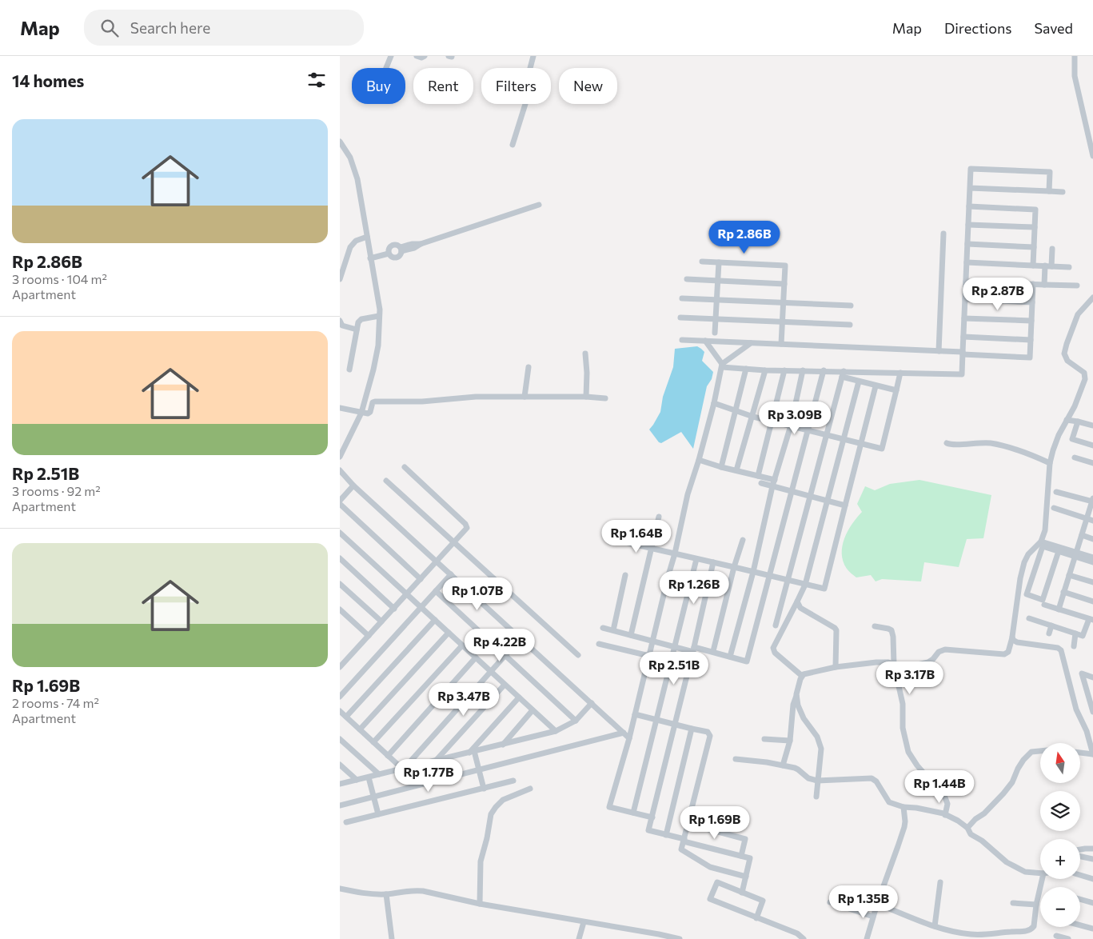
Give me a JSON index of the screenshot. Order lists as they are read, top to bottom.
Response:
{
  "north": "top",
  "page": {
    "header": "Map",
    "search": "Search here",
    "nav": ["Map", "Directions", "Saved"],
    "heading": "14 homes",
    "chip": [
      "Buy",
      "Rent",
      "Filters",
      "New"
    ],
    "list": [
      {
        "name": "Rp 2.86B",
        "note": "3 rooms · 104 m² · Apartment"
      },
      {
        "name": "Rp 2.51B",
        "note": "3 rooms · 92 m² · Apartment"
      },
      {
        "name": "Rp 1.69B",
        "note": "2 rooms · 74 m² · Apartment"
      }
    ],
    "price": [
      "Rp 2.86B",
      "Rp 2.87B",
      "Rp 3.09B",
      "Rp 1.64B",
      "Rp 1.26B",
      "Rp 1.07B",
      "Rp 4.22B",
      "Rp 2.51B",
      "Rp 3.17B",
      "Rp 3.47B",
      "Rp 1.77B",
      "Rp 1.44B",
      "Rp 1.69B",
      "Rp 1.35B"
    ],
    "map_buttons": ["+", "−"]
  }
}
